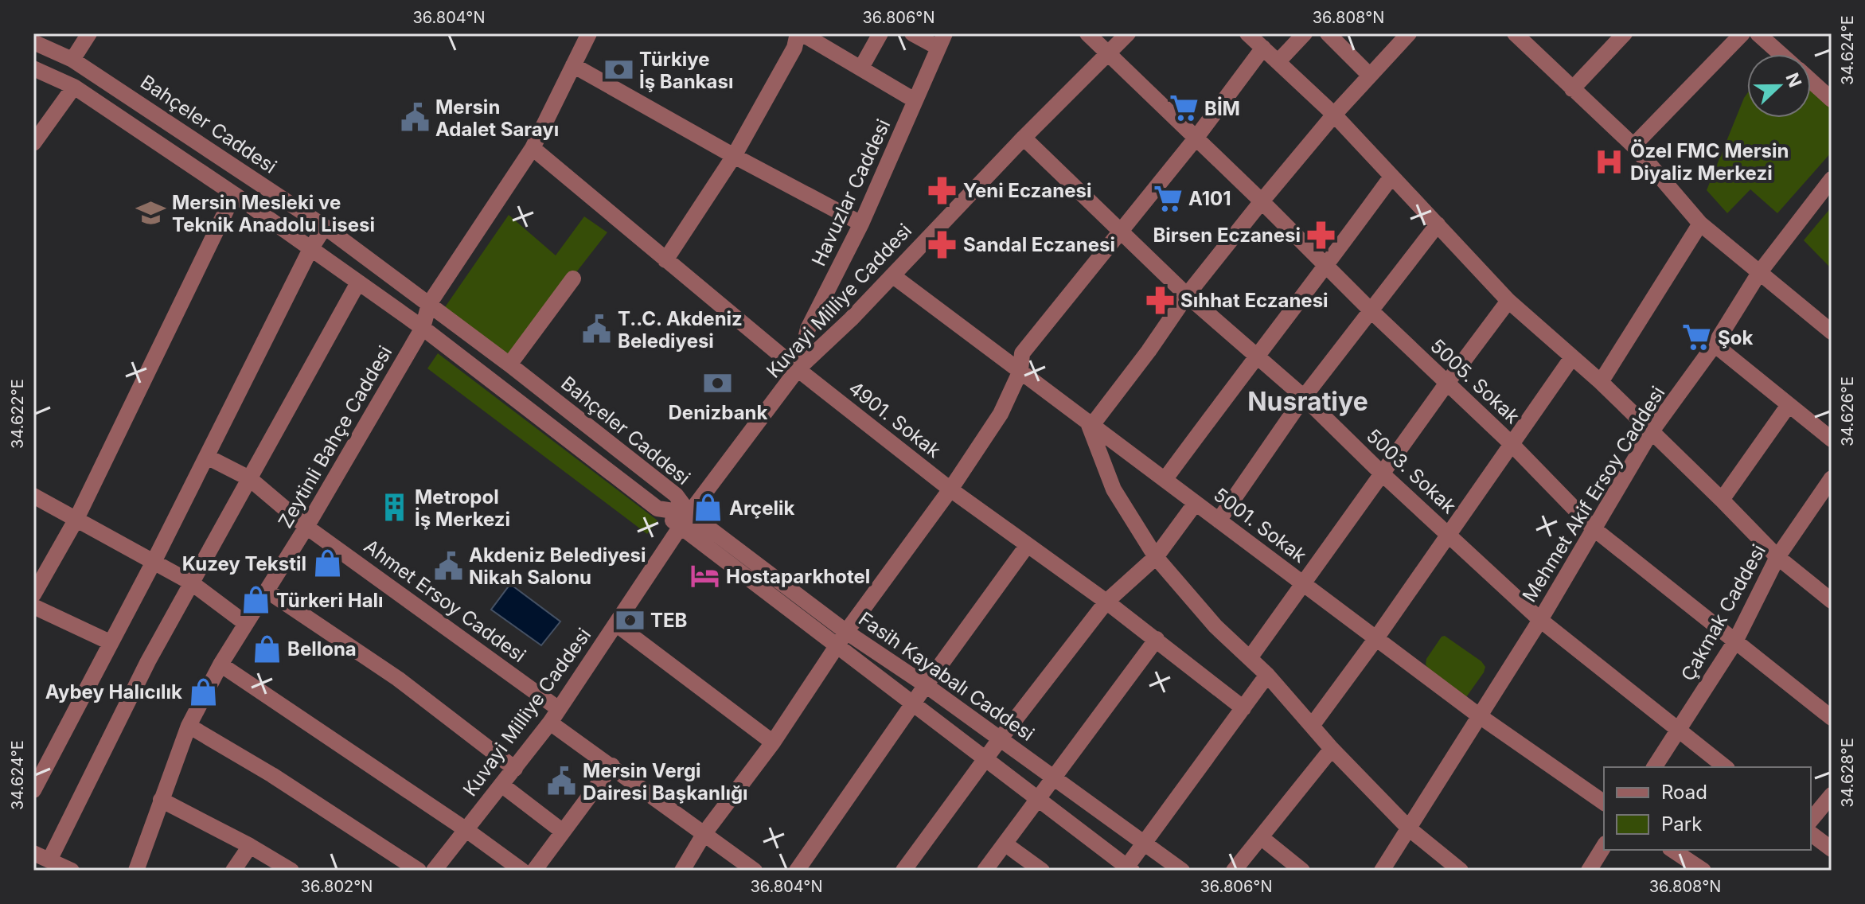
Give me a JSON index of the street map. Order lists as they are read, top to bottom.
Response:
{
  "streets": {
    "street": [
      "Bahçeler Caddesi",
      "Havuzlar Caddesi",
      "Kuvayi Milliye Caddesi",
      "5005. Sokak",
      "4901. Sokak",
      "Zeytinli Bahçe Caddesi",
      "5003. Sokak",
      "Mehmet Akif Ersoy Caddesi",
      "5001. Sokak",
      "Ahmet Ersoy Caddesi",
      "Çakmak Caddesi",
      "Fasih Kayabalı Caddesi"
    ]
  },
  "crossings": [
    ["Bahçeler Caddesi", "Kuvayi Milliye Caddesi"],
    ["Bahçeler Caddesi", "Zeytinli Bahçe Caddesi"],
    ["Bahçeler Caddesi", "Fasih Kayabalı Caddesi"],
    ["Havuzlar Caddesi", "Kuvayi Milliye Caddesi"],
    ["Havuzlar Caddesi", "4901. Sokak"],
    ["Kuvayi Milliye Caddesi", "5005. Sokak"],
    ["Kuvayi Milliye Caddesi", "4901. Sokak"],
    ["Kuvayi Milliye Caddesi", "5003. Sokak"],
    ["Kuvayi Milliye Caddesi", "5001. Sokak"],
    ["Kuvayi Milliye Caddesi", "Ahmet Ersoy Caddesi"],
    ["Kuvayi Milliye Caddesi", "Fasih Kayabalı Caddesi"],
    ["5005. Sokak", "Mehmet Akif Ersoy Caddesi"],
    ["5005. Sokak", "Çakmak Caddesi"],
    ["4901. Sokak", "Zeytinli Bahçe Caddesi"],
    ["Zeytinli Bahçe Caddesi", "Ahmet Ersoy Caddesi"],
    ["Zeytinli Bahçe Caddesi", "Fasih Kayabalı Caddesi"],
    ["5003. Sokak", "Mehmet Akif Ersoy Caddesi"],
    ["5003. Sokak", "Çakmak Caddesi"],
    ["Mehmet Akif Ersoy Caddesi", "5001. Sokak"]
  ],
  "districts": ["Nusratiye"],
  "places": {
    "bank": ["Türkiye İş Bankası", "Denizbank", "TEB"],
    "supermarket": ["BİM", "A101", "Şok"],
    "public building": [
      "Mersin Adalet Sarayı",
      "T..C. Akdeniz Belediyesi",
      "Akdeniz Belediyesi Nikah Salonu",
      "Mersin Vergi Dairesi Başkanlığı"
    ],
    "hospital": ["Özel FMC Mersin Diyaliz Merkezi"],
    "pharmacy": [
      "Yeni Eczanesi",
      "Birsen Eczanesi",
      "Sandal Eczanesi",
      "Sıhhat Eczanesi"
    ],
    "school or university": ["Mersin Mesleki ve Teknik Anadolu Lisesi"],
    "building": ["Metropol İş Merkezi"],
    "shop": [
      "Arçelik",
      "Kuzey Tekstil",
      "Türkeri Halı",
      "Bellona",
      "Aybey Halıcılık"
    ],
    "hotel": ["Hostaparkhotel"]
  },
  "legend": ["Road", "Park"],
  "north": "right",
  "coordinates": [
    "36.804°N",
    "36.806°N",
    "36.808°N",
    "34.624°E",
    "34.626°E",
    "34.622°E",
    "34.628°E",
    "36.802°N"
  ]
}
